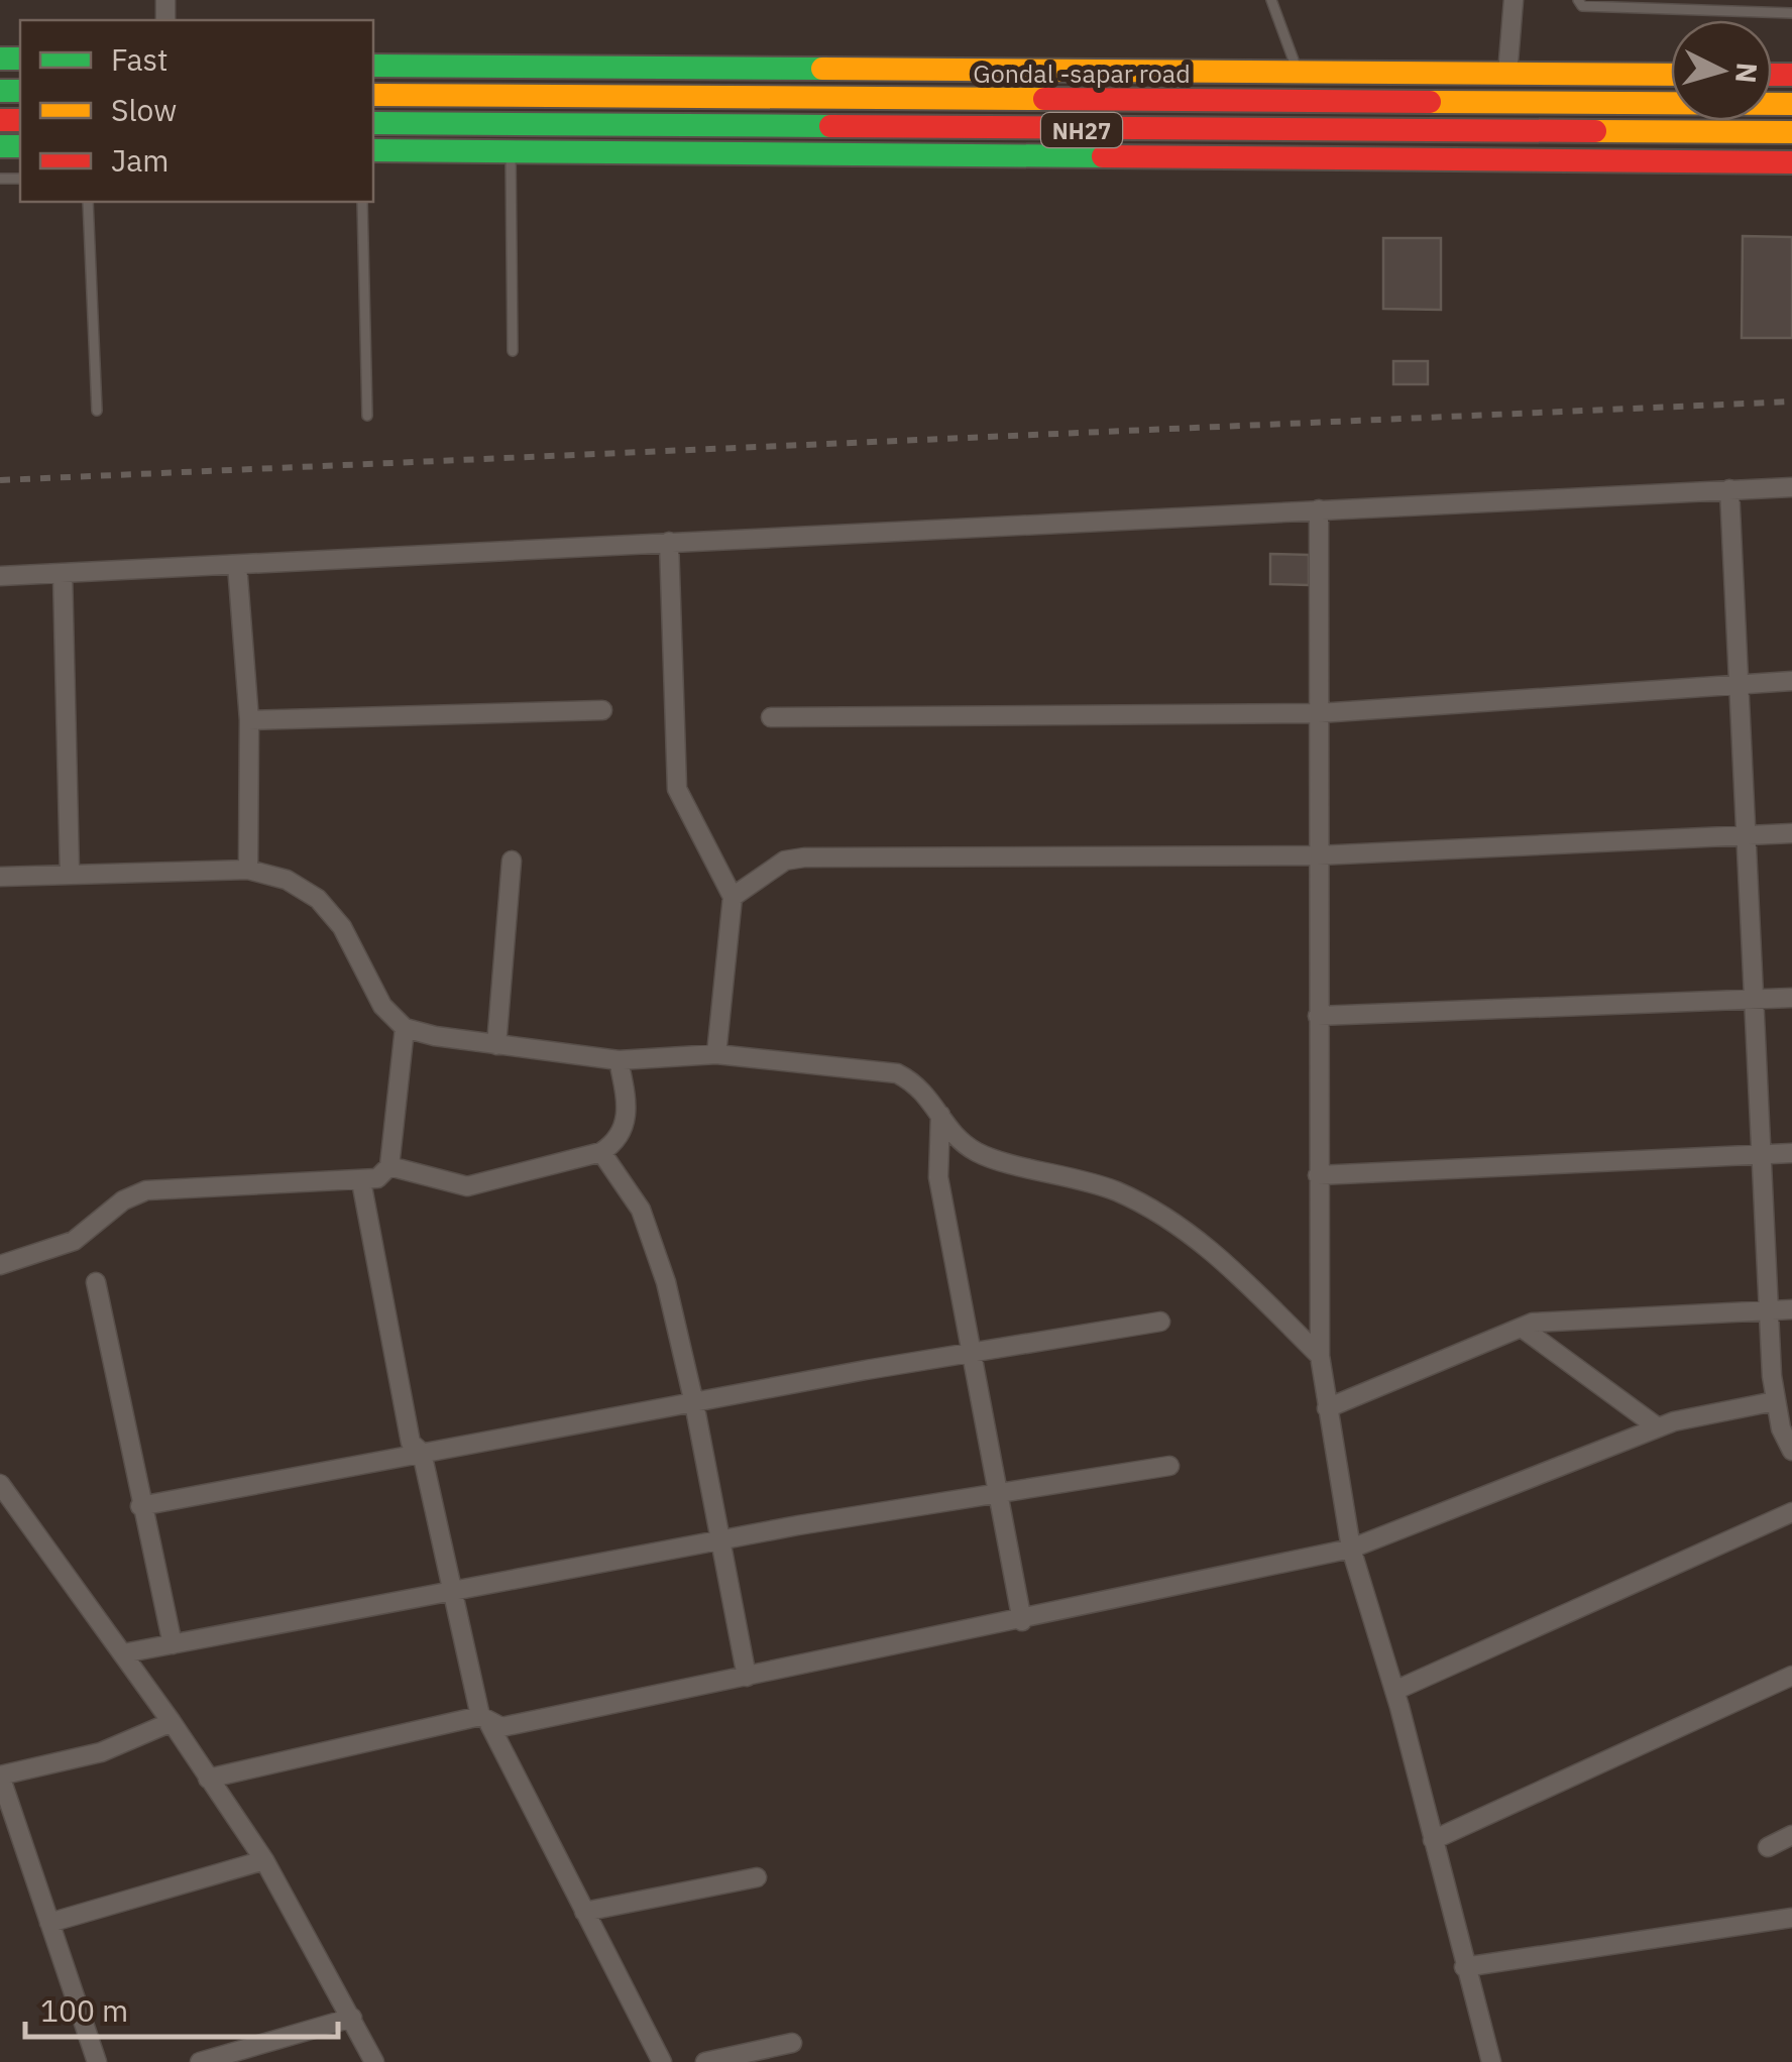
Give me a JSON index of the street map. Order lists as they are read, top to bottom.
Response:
{
  "streets": {
    "main road": ["Gondal -sapar road", "NH27"]
  },
  "legend": ["Fast", "Slow", "Jam"],
  "scale_bar": "100 m",
  "north": "right"
}
